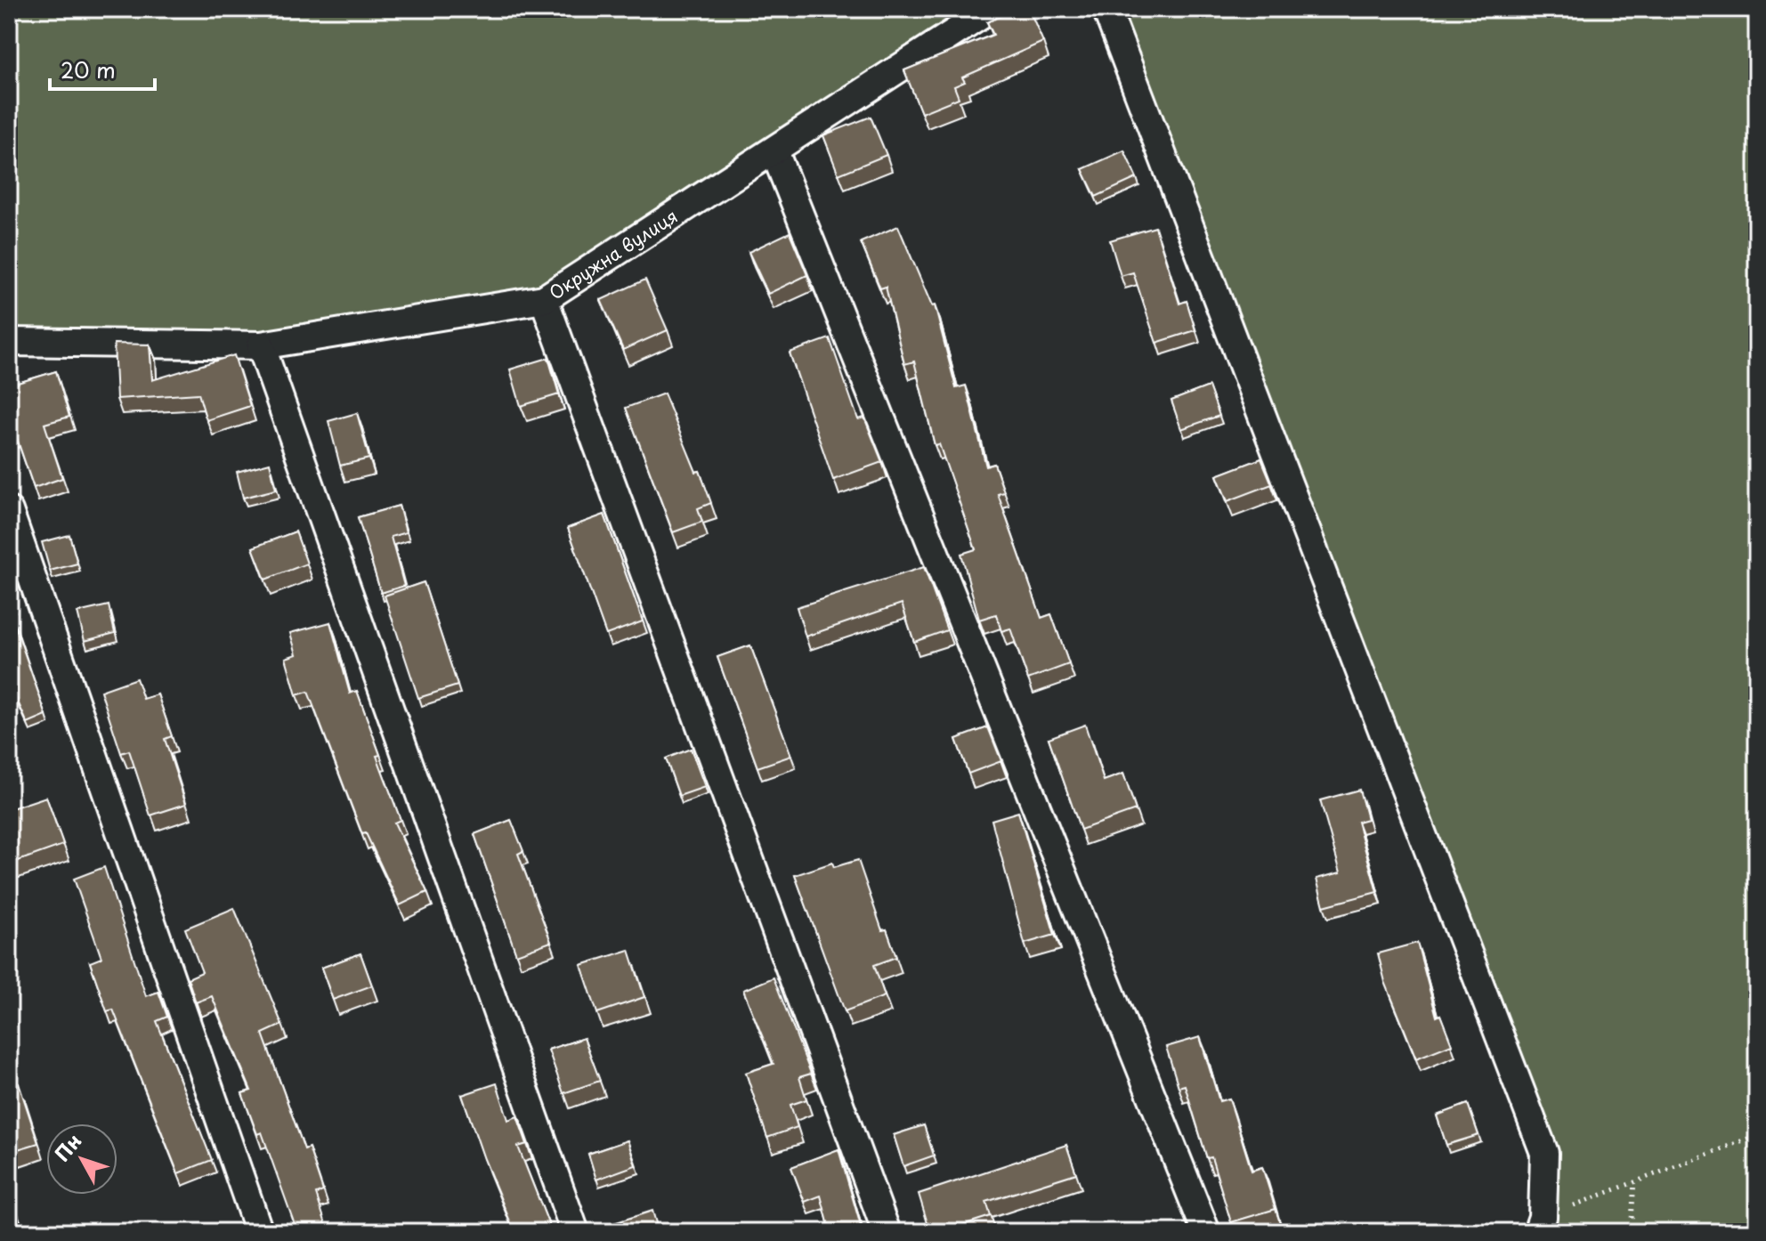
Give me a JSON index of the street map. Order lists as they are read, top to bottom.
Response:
{
  "streets": {
    "street": ["Окружна вулиця"]
  },
  "scale_bar": "20 m",
  "north": "top left"
}
